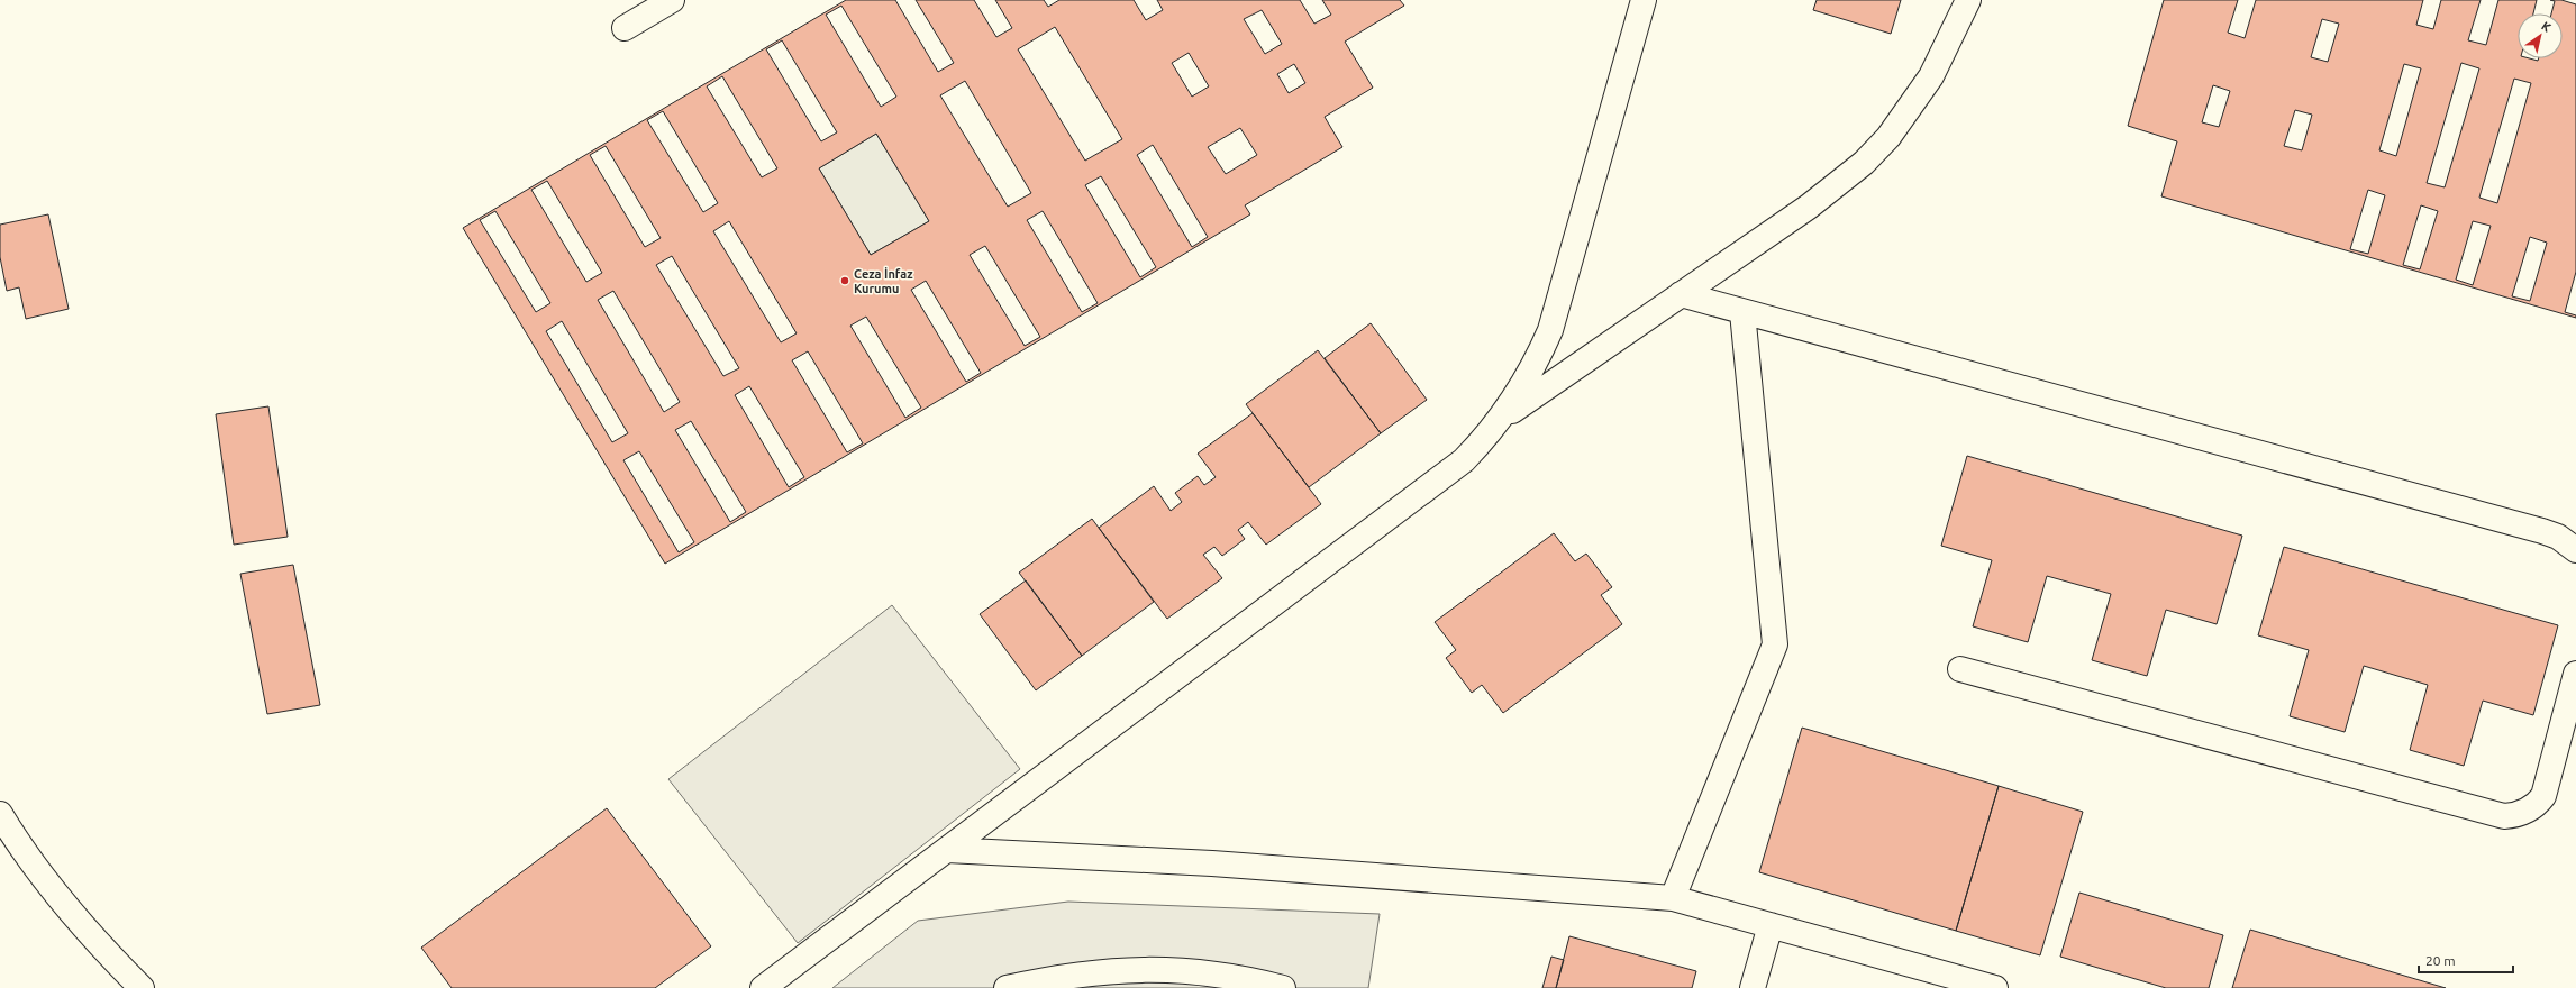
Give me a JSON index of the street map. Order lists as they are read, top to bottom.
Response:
{
  "places": ["Ceza İnfaz Kurumu"],
  "scale_bar": "20 m",
  "north": "top right"
}
